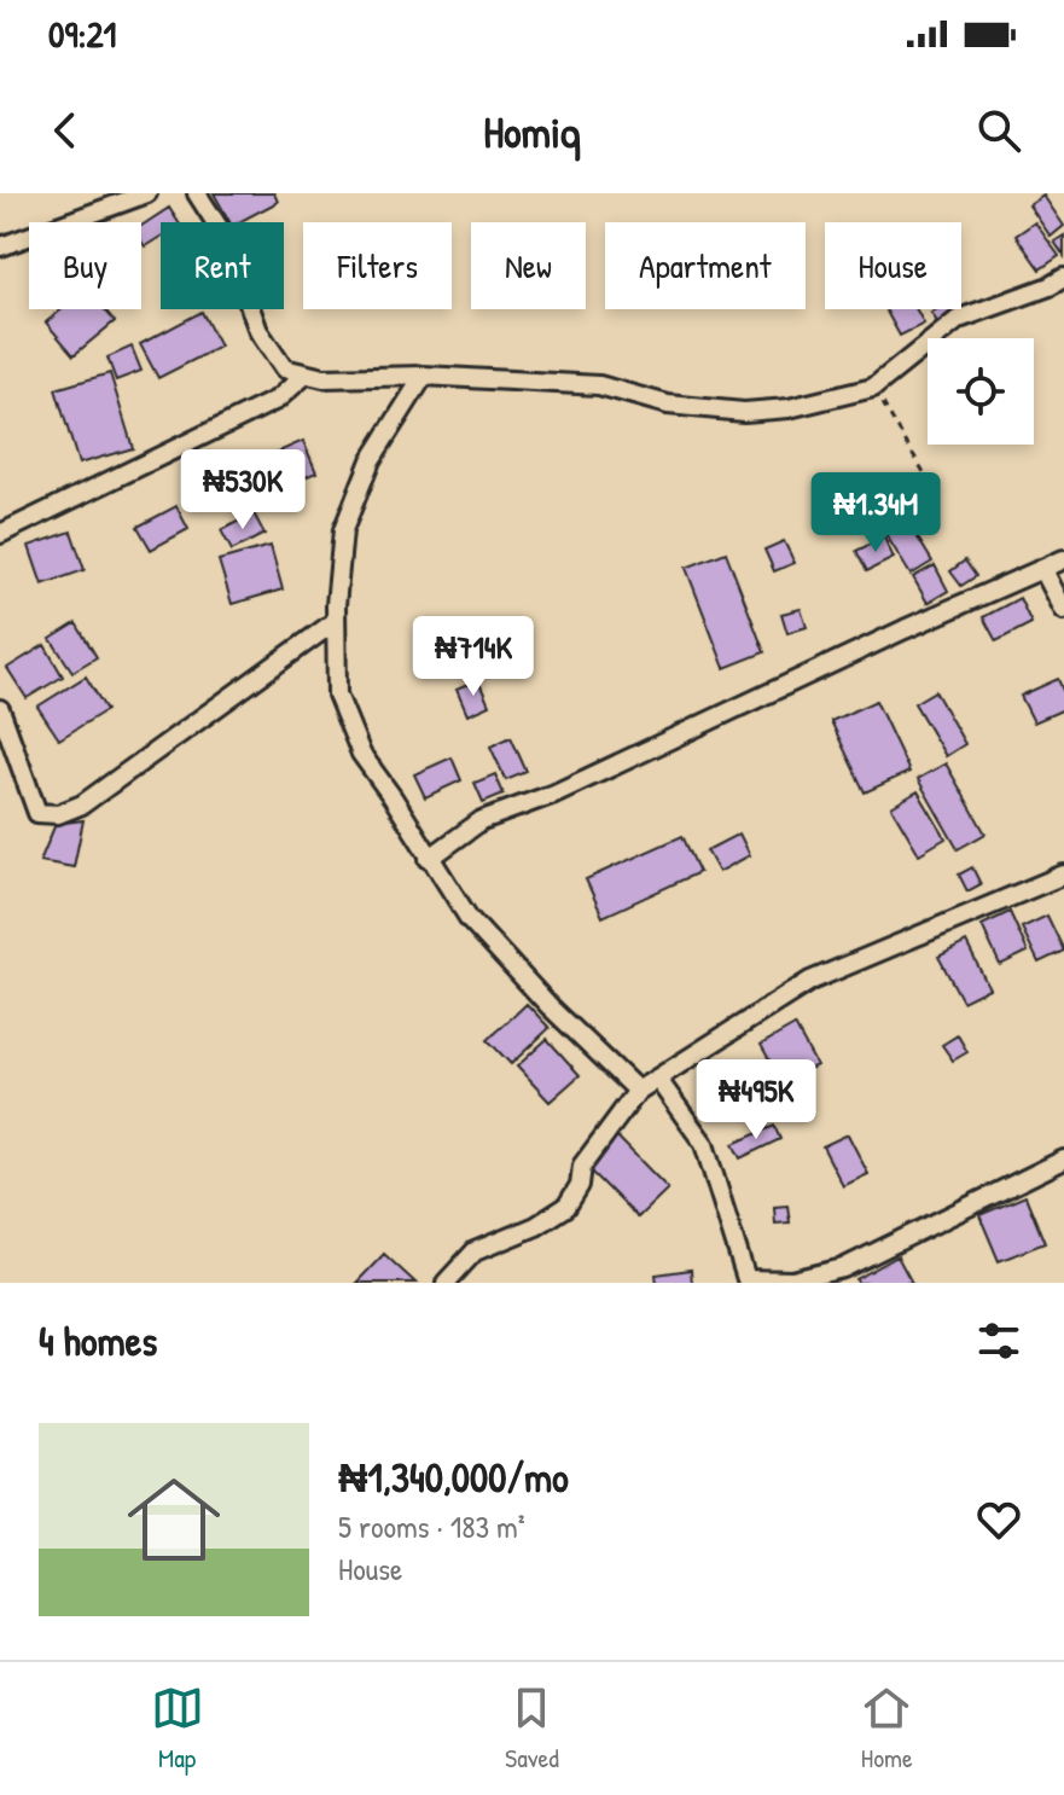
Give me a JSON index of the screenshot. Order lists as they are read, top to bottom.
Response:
{
  "page": {
    "status": "09:21",
    "header": "Homiq",
    "chip": [
      "Buy",
      "Rent",
      "Filters",
      "New",
      "Apartment",
      "House"
    ],
    "price": [
      "₦530K",
      "₦1.34M",
      "₦714K",
      "₦495K"
    ],
    "heading": "4 homes",
    "list": [
      {
        "name": "₦1,340,000/mo",
        "note": "5 rooms · 183 m² · House"
      }
    ],
    "tabs": ["Map", "Saved", "Home"]
  }
}
